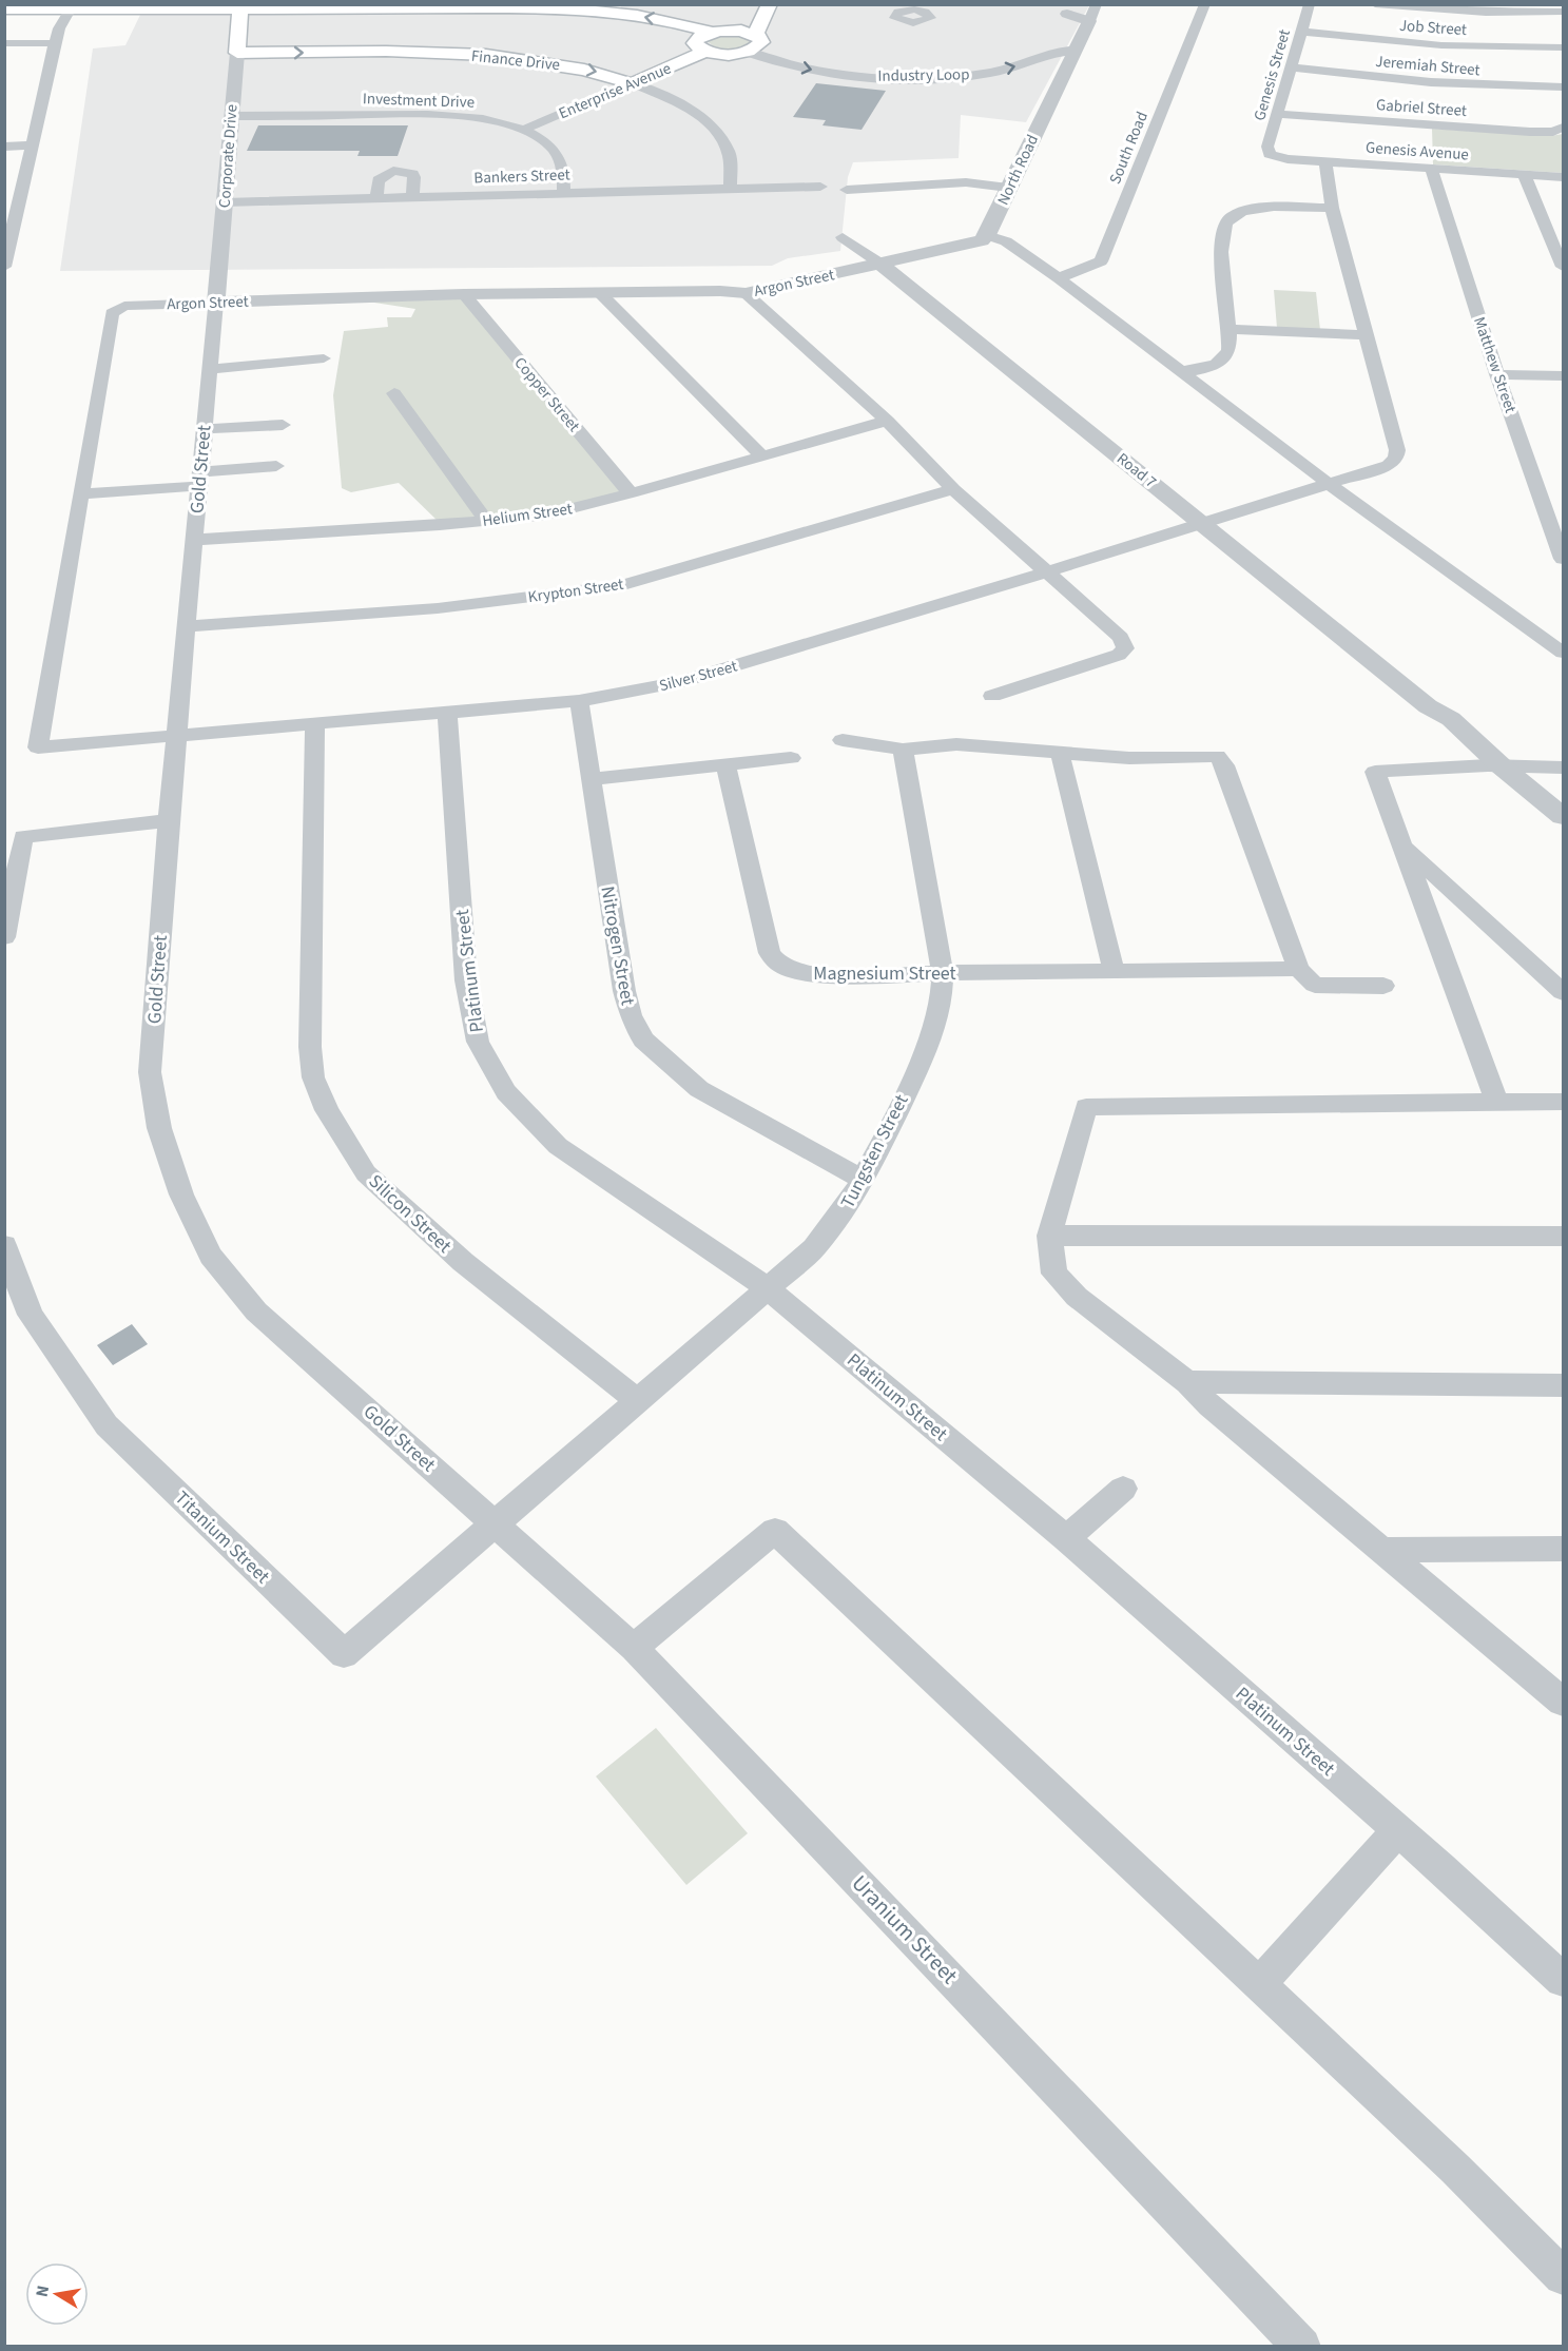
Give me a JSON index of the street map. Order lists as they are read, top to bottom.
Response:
{
  "streets": {
    "main road": ["Finance Drive", "Enterprise Avenue", "Corporate Drive"],
    "street": [
      "Job Street",
      "Jeremiah Street",
      "Industry Loop",
      "Genesis Street",
      "Investment Drive",
      "Gabriel Street",
      "South Road",
      "Genesis Avenue",
      "North Road",
      "Bankers Street",
      "Argon Street",
      "Matthew Street",
      "Copper Street",
      "Gold Street",
      "Road 7",
      "Helium Street",
      "Krypton Street",
      "Silver Street",
      "Nitrogen Street",
      "Platinum Street",
      "Magnesium Street",
      "Tungsten Street",
      "Silicon Street",
      "Titanium Street",
      "Uranium Street"
    ]
  },
  "crossings": [
    ["Job Street", "Genesis Street"],
    ["Finance Drive", "Enterprise Avenue"],
    ["Finance Drive", "Corporate Drive"],
    ["Finance Drive", "Bankers Street"],
    ["Jeremiah Street", "Genesis Street"],
    ["Industry Loop", "North Road"],
    ["Genesis Street", "Gabriel Street"],
    ["Genesis Street", "Genesis Avenue"],
    ["Enterprise Avenue", "Investment Drive"],
    ["Investment Drive", "Corporate Drive"],
    ["Investment Drive", "Bankers Street"],
    ["Genesis Avenue", "Matthew Street"],
    ["Corporate Drive", "Bankers Street"],
    ["Corporate Drive", "Argon Street"],
    ["Corporate Drive", "Gold Street"],
    ["Argon Street", "Copper Street"],
    ["Argon Street", "Gold Street"],
    ["Argon Street", "Road 7"],
    ["Argon Street", "Silver Street"],
    ["Copper Street", "Helium Street"],
    ["Gold Street", "Helium Street"],
    ["Gold Street", "Krypton Street"],
    ["Gold Street", "Silver Street"],
    ["Gold Street", "Tungsten Street"],
    ["Gold Street", "Titanium Street"],
    ["Gold Street", "Uranium Street"],
    ["Road 7", "Silver Street"],
    ["Silver Street", "Nitrogen Street"],
    ["Silver Street", "Platinum Street"],
    ["Silver Street", "Silicon Street"],
    ["Nitrogen Street", "Tungsten Street"],
    ["Platinum Street", "Tungsten Street"],
    ["Magnesium Street", "Tungsten Street"],
    ["Tungsten Street", "Silicon Street"],
    ["Tungsten Street", "Titanium Street"],
    ["Tungsten Street", "Uranium Street"],
    ["Titanium Street", "Uranium Street"]
  ],
  "north": "left"
}
